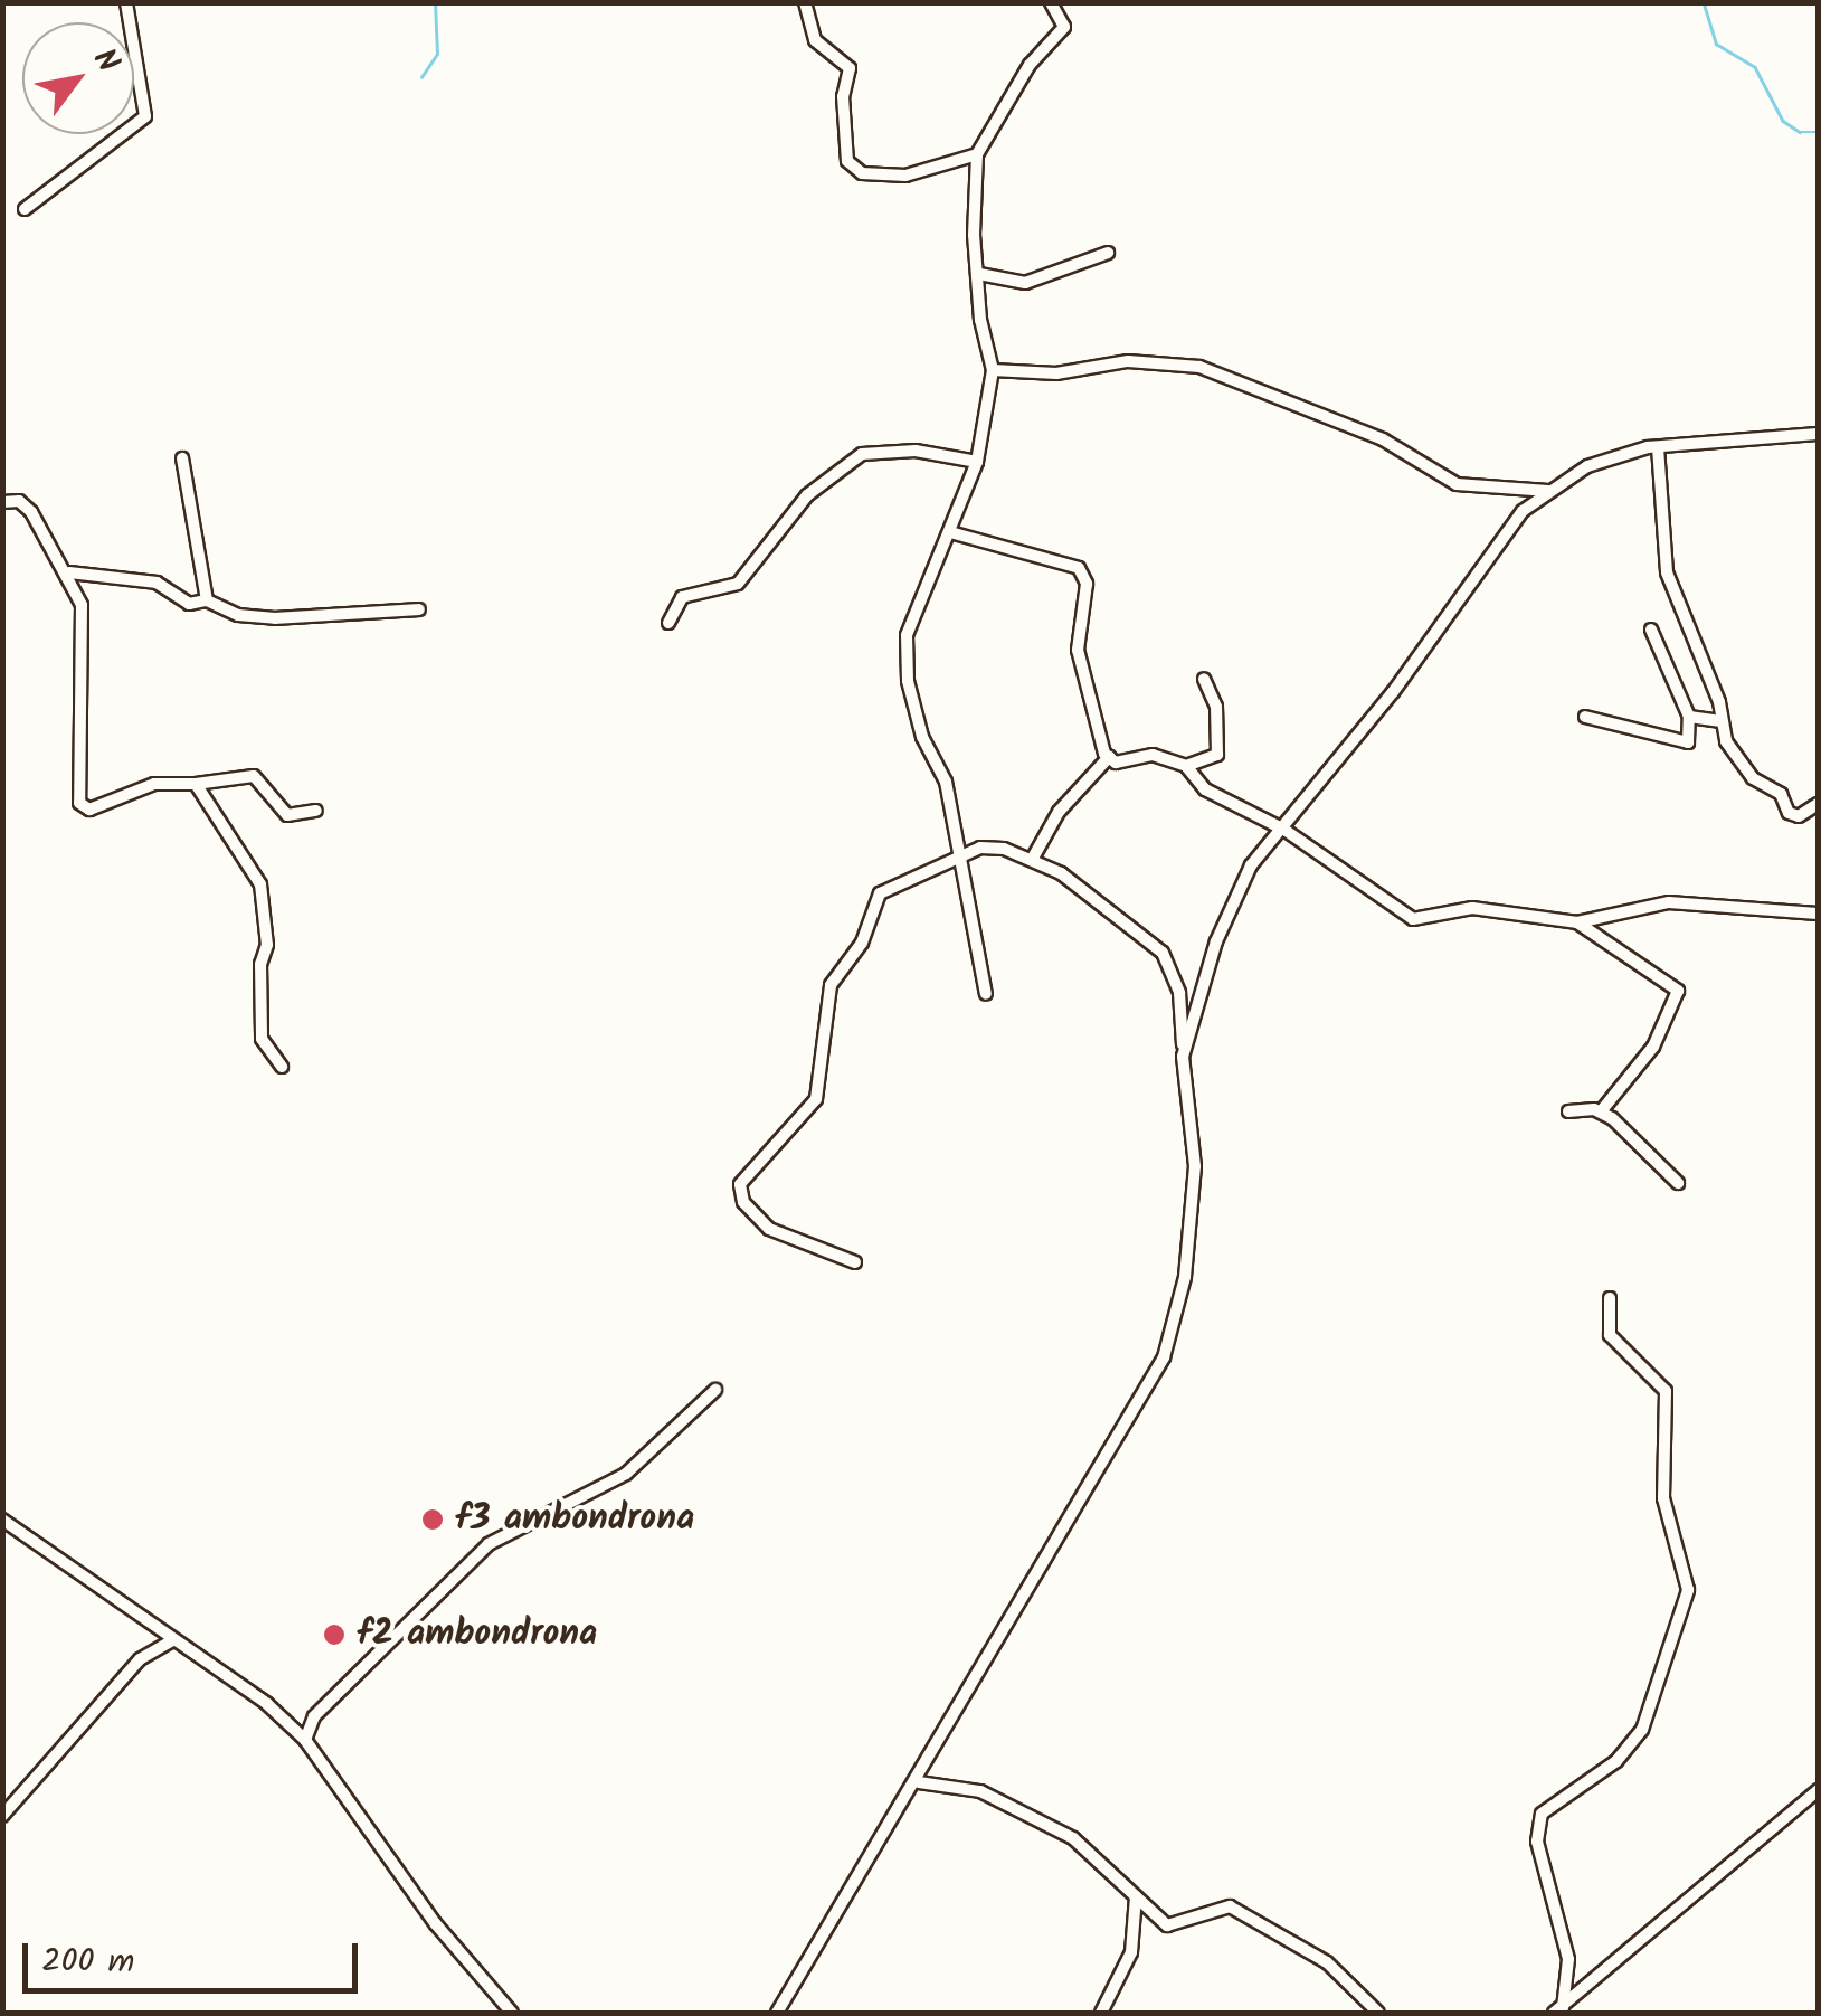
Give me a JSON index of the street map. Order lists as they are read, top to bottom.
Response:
{
  "places": ["f3 ambondrona", "f2 ambondrona"],
  "scale_bar": "200 m",
  "north": "top right"
}
